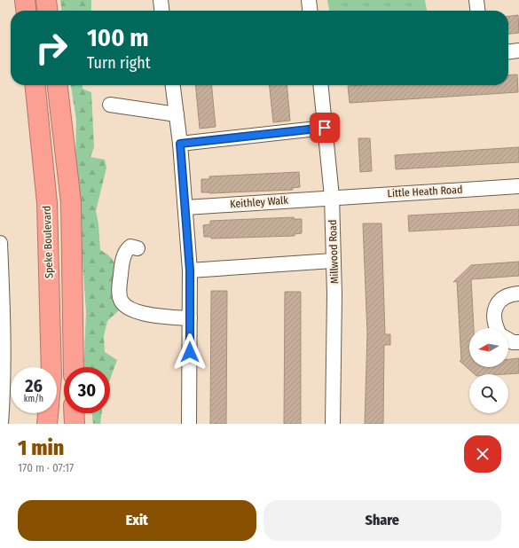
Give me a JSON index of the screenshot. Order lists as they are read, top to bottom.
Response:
{
  "streets": {
    "highway": ["Speke Boulevard"],
    "street": ["Little Heath Road", "Keithley Walk", "Millwood Road"]
  },
  "crossings": [
    ["Little Heath Road", "Keithley Walk"],
    ["Little Heath Road", "Millwood Road"],
    ["Keithley Walk", "Millwood Road"]
  ],
  "north": "left",
  "page": {
    "turn": ["100 m", "Turn right"],
    "speed": "26 km/h",
    "limit": "30",
    "heading": ["1 min", "170 m · 07:17"],
    "buttons": ["Exit", "Share"]
  }
}
